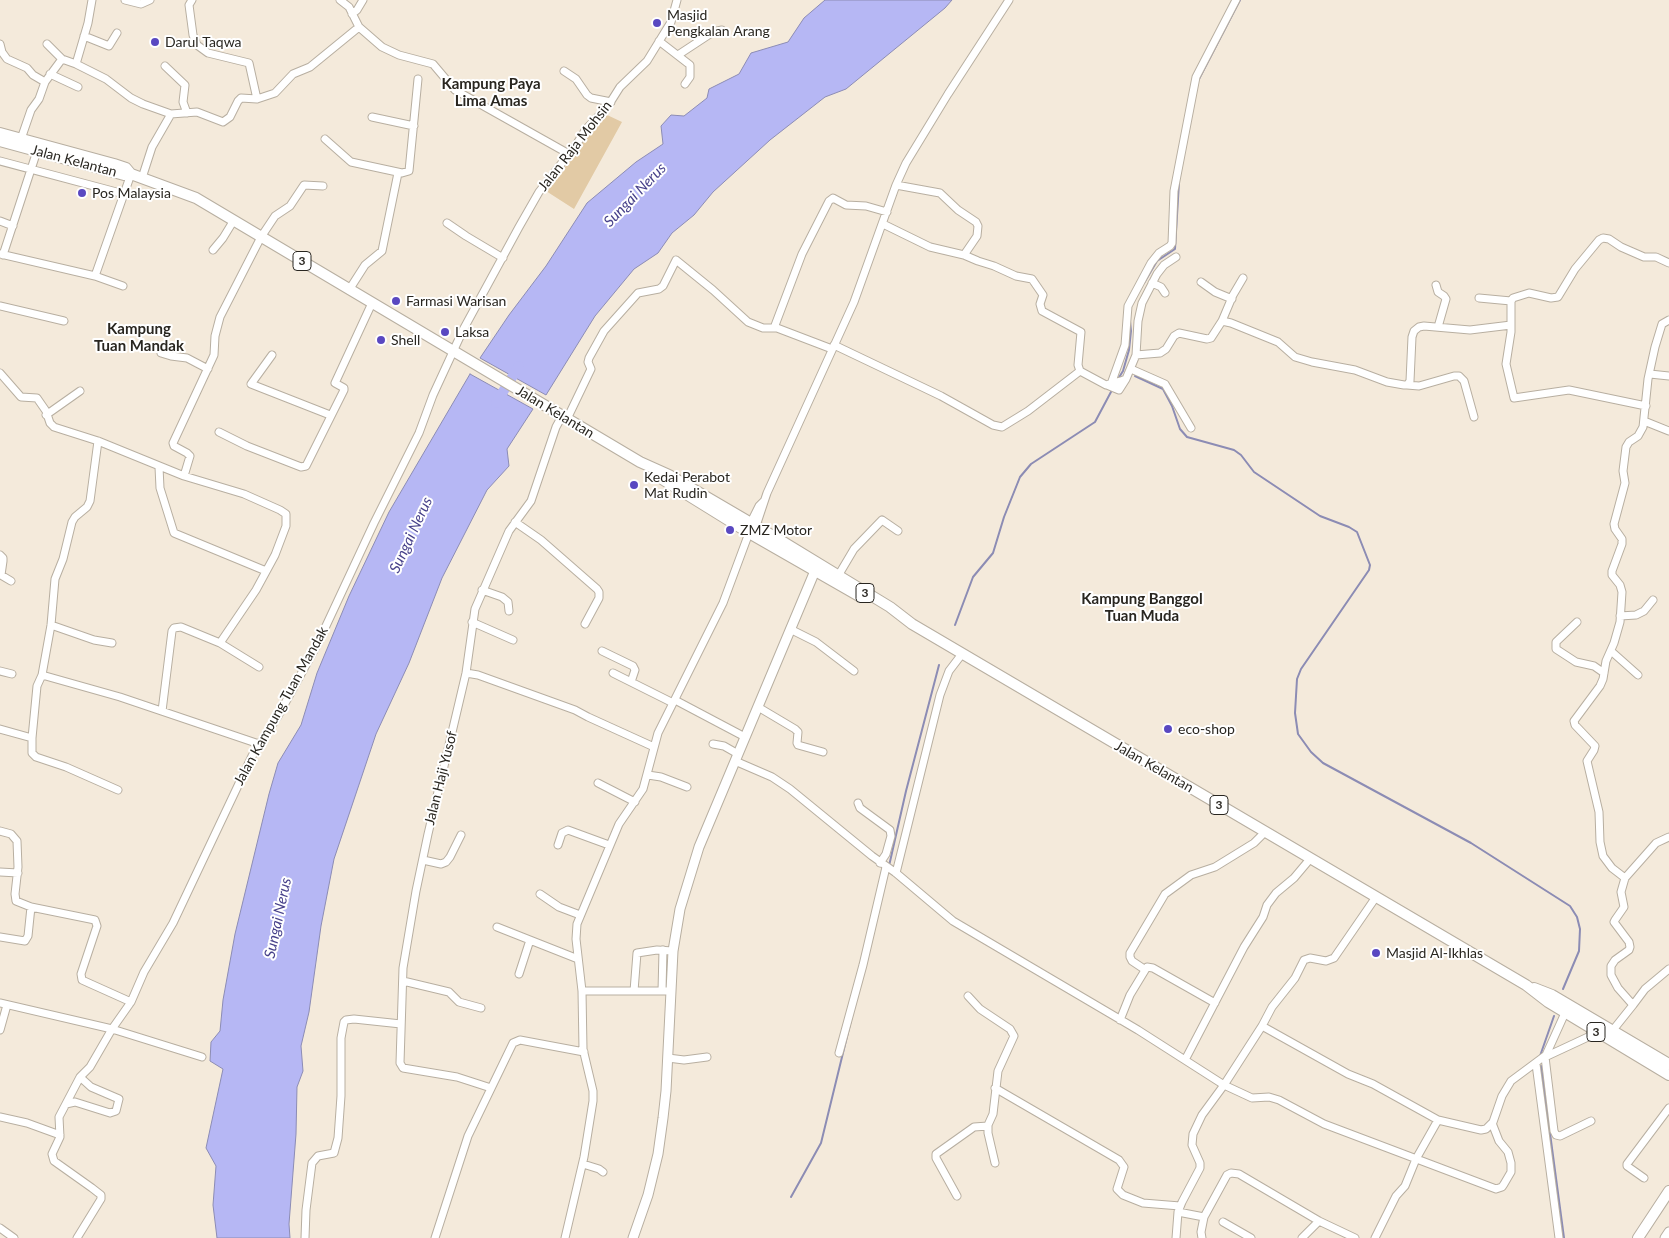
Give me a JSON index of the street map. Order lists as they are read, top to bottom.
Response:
{
  "streets": {
    "highway": ["Jalan Kelantan", "3"],
    "street": ["Jalan Raja Mohsin", "Jalan Kampung Tuan Mandak", "Jalan Haji Yusof"]
  },
  "crossings": [
    ["Jalan Raja Mohsin", "Jalan Kelantan"],
    ["Jalan Raja Mohsin", "3"],
    ["Jalan Raja Mohsin", "Jalan Kampung Tuan Mandak"],
    ["Jalan Kelantan", "3"],
    ["Jalan Kelantan", "Jalan Kampung Tuan Mandak"],
    ["Jalan Kelantan", "Jalan Haji Yusof"],
    ["3", "Jalan Kampung Tuan Mandak"]
  ],
  "districts": ["Kampung Paya Lima Amas", "Kampung Tuan Mandak", "Kampung Banggol Tuan Muda"],
  "water": ["Sungai Nerus"],
  "places": [
    "Masjid Pengkalan Arang",
    "Darul Taqwa",
    "Pos Malaysia",
    "Farmasi Warisan",
    "Laksa",
    "Shell",
    "Kedai Perabot Mat Rudin",
    "ZMZ Motor",
    "eco-shop",
    "Masjid Al-Ikhlas"
  ]
}
